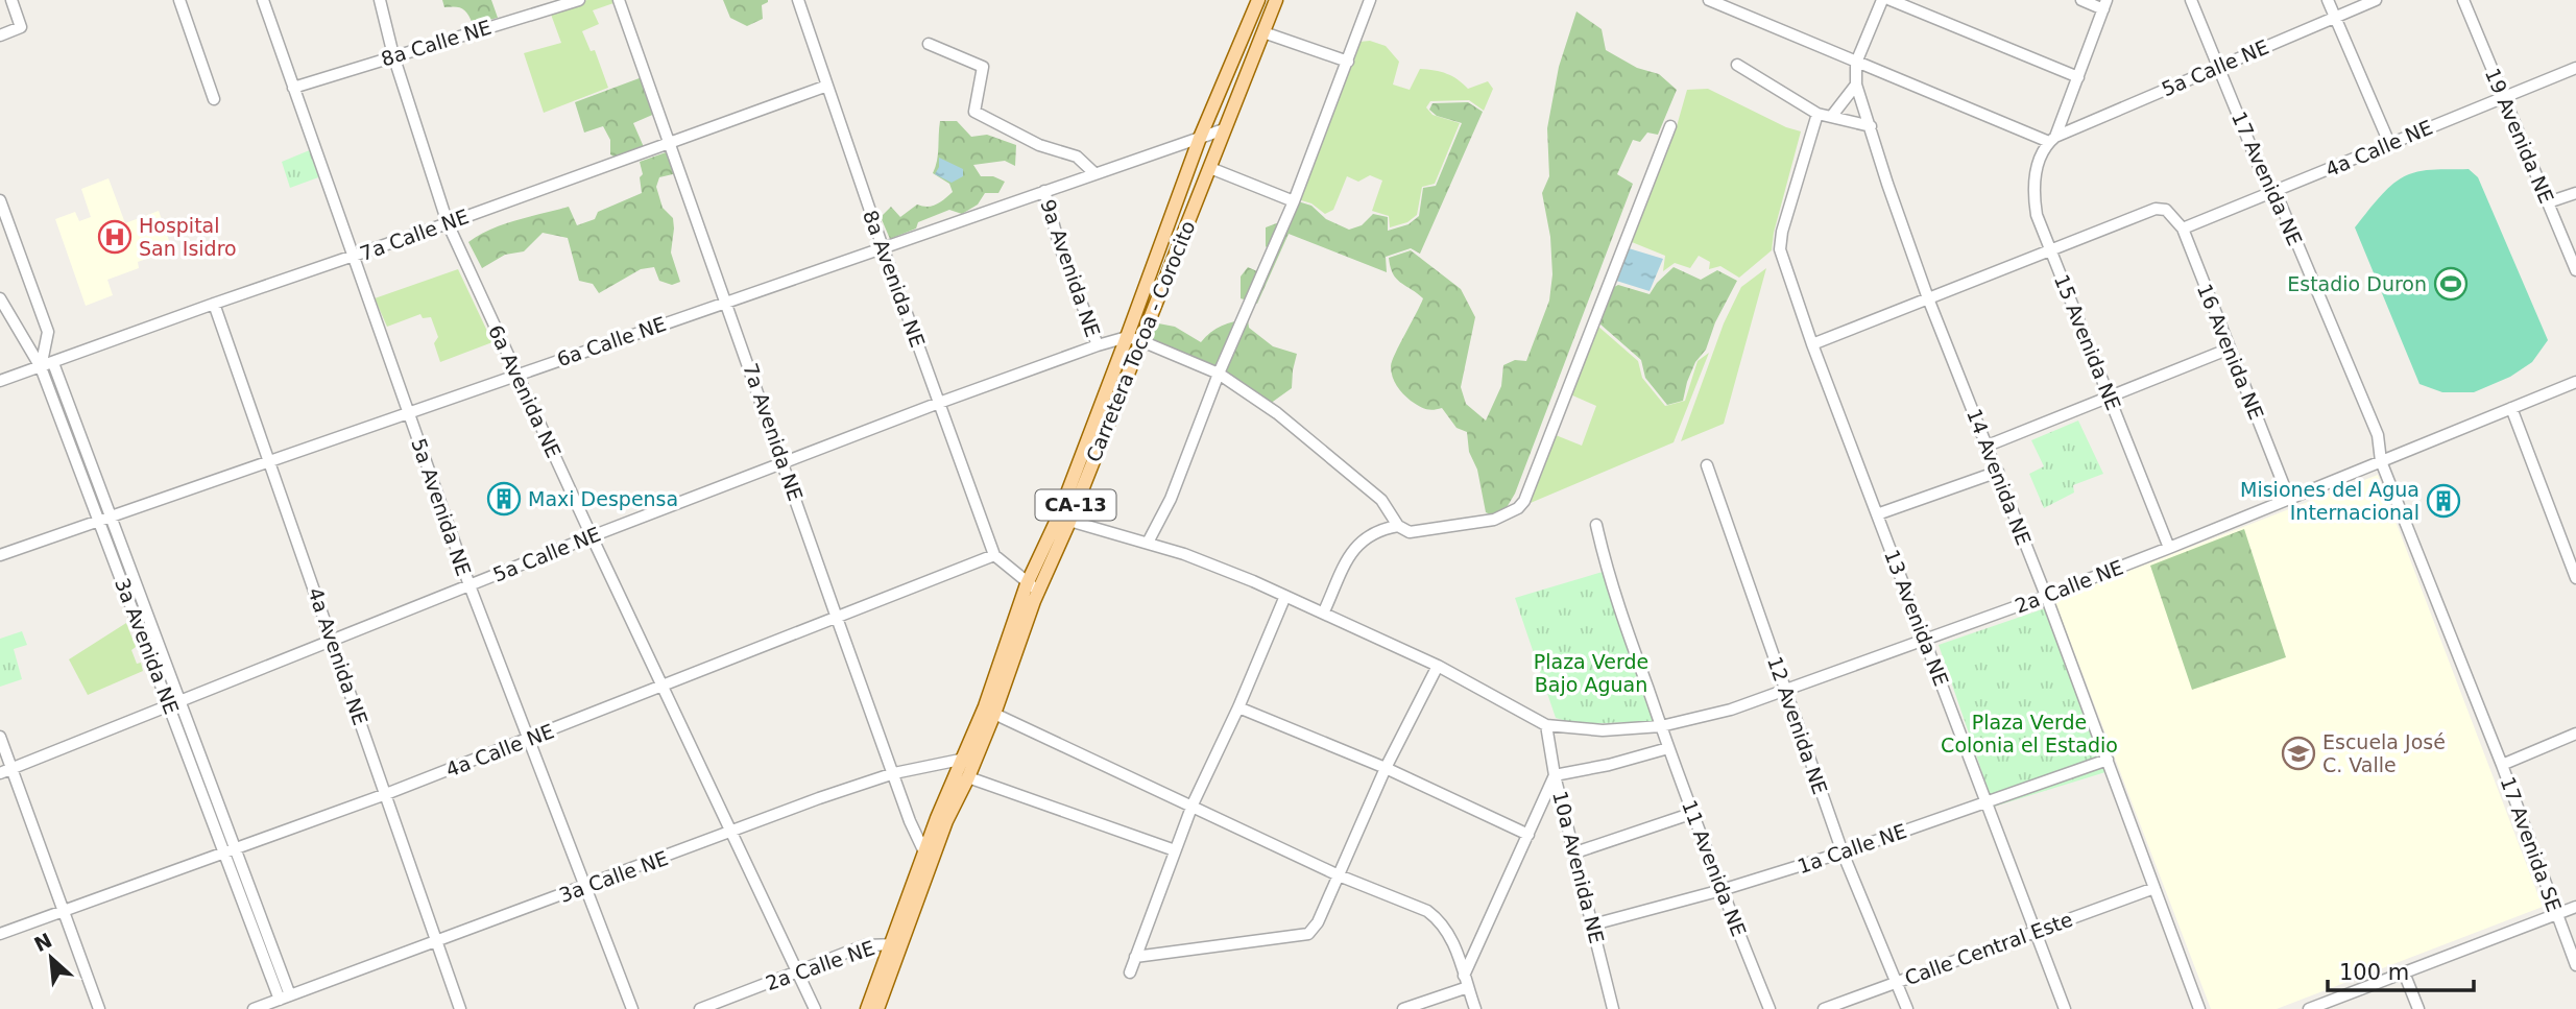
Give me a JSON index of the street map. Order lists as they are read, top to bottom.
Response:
{
  "streets": {
    "main road": ["Carretera Tocoa - Corocito", "CA-13"],
    "street": [
      "8a Calle NE",
      "5a Calle NE",
      "19 Avenida NE",
      "4a Calle NE",
      "17 Avenida NE",
      "7a Calle NE",
      "9a Avenida NE",
      "8a Avenida NE",
      "6a Calle NE",
      "15 Avenida NE",
      "16 Avenida NE",
      "6a Avenida NE",
      "7a Avenida NE",
      "14 Avenida NE",
      "5a Avenida NE",
      "2a Calle NE",
      "13 Avenida NE",
      "3a Avenida NE",
      "4a Avenida NE",
      "12 Avenida NE",
      "17 Avenida SE",
      "1a Calle NE",
      "10a Avenida NE",
      "11 Avenida NE",
      "3a Calle NE",
      "Calle Central Este"
    ]
  },
  "crossings": [
    ["8a Calle NE", "6a Avenida NE"],
    ["8a Calle NE", "5a Avenida NE"],
    ["5a Calle NE", "17 Avenida NE"],
    ["5a Calle NE", "9a Avenida NE"],
    ["5a Calle NE", "8a Avenida NE"],
    ["5a Calle NE", "Carretera Tocoa - Corocito"],
    ["5a Calle NE", "15 Avenida NE"],
    ["5a Calle NE", "6a Avenida NE"],
    ["5a Calle NE", "7a Avenida NE"],
    ["5a Calle NE", "5a Avenida NE"],
    ["5a Calle NE", "3a Avenida NE"],
    ["5a Calle NE", "4a Avenida NE"],
    ["19 Avenida NE", "4a Calle NE"],
    ["4a Calle NE", "17 Avenida NE"],
    ["4a Calle NE", "8a Avenida NE"],
    ["4a Calle NE", "16 Avenida NE"],
    ["4a Calle NE", "6a Avenida NE"],
    ["4a Calle NE", "7a Avenida NE"],
    ["4a Calle NE", "5a Avenida NE"],
    ["4a Calle NE", "4a Avenida NE"],
    ["17 Avenida NE", "2a Calle NE"],
    ["17 Avenida NE", "17 Avenida SE"],
    ["7a Calle NE", "8a Avenida NE"],
    ["7a Calle NE", "6a Avenida NE"],
    ["7a Calle NE", "7a Avenida NE"],
    ["7a Calle NE", "5a Avenida NE"],
    ["7a Calle NE", "3a Avenida NE"],
    ["7a Calle NE", "4a Avenida NE"],
    ["9a Avenida NE", "6a Calle NE"],
    ["8a Avenida NE", "6a Calle NE"],
    ["6a Calle NE", "Carretera Tocoa - Corocito"],
    ["6a Calle NE", "6a Avenida NE"],
    ["6a Calle NE", "7a Avenida NE"],
    ["6a Calle NE", "5a Avenida NE"],
    ["6a Calle NE", "3a Avenida NE"],
    ["6a Calle NE", "4a Avenida NE"],
    ["Carretera Tocoa - Corocito", "7a Avenida NE"],
    ["Carretera Tocoa - Corocito", "2a Calle NE"],
    ["Carretera Tocoa - Corocito", "3a Calle NE"],
    ["15 Avenida NE", "16 Avenida NE"],
    ["15 Avenida NE", "2a Calle NE"],
    ["16 Avenida NE", "2a Calle NE"],
    ["6a Avenida NE", "2a Calle NE"],
    ["6a Avenida NE", "3a Calle NE"],
    ["7a Avenida NE", "3a Calle NE"],
    ["14 Avenida NE", "2a Calle NE"],
    ["14 Avenida NE", "1a Calle NE"],
    ["14 Avenida NE", "Calle Central Este"],
    ["5a Avenida NE", "3a Calle NE"],
    ["2a Calle NE", "13 Avenida NE"],
    ["2a Calle NE", "12 Avenida NE"],
    ["2a Calle NE", "10a Avenida NE"],
    ["2a Calle NE", "11 Avenida NE"],
    ["13 Avenida NE", "1a Calle NE"],
    ["13 Avenida NE", "Calle Central Este"],
    ["4a Avenida NE", "3a Calle NE"],
    ["12 Avenida NE", "1a Calle NE"],
    ["12 Avenida NE", "Calle Central Este"],
    ["1a Calle NE", "10a Avenida NE"],
    ["1a Calle NE", "11 Avenida NE"]
  ],
  "parks": ["Plaza Verde Bajo Aguan", "Plaza Verde Colonia el Estadio"],
  "places": {
    "hospital": ["Hospital San Isidro"],
    "sports": ["Estadio Duron"],
    "building": ["Maxi Despensa", "Misiones del Agua Internacional"],
    "school or university": ["Escuela José C. Valle"]
  },
  "scale_bar": "100 m",
  "north": "top left"
}
